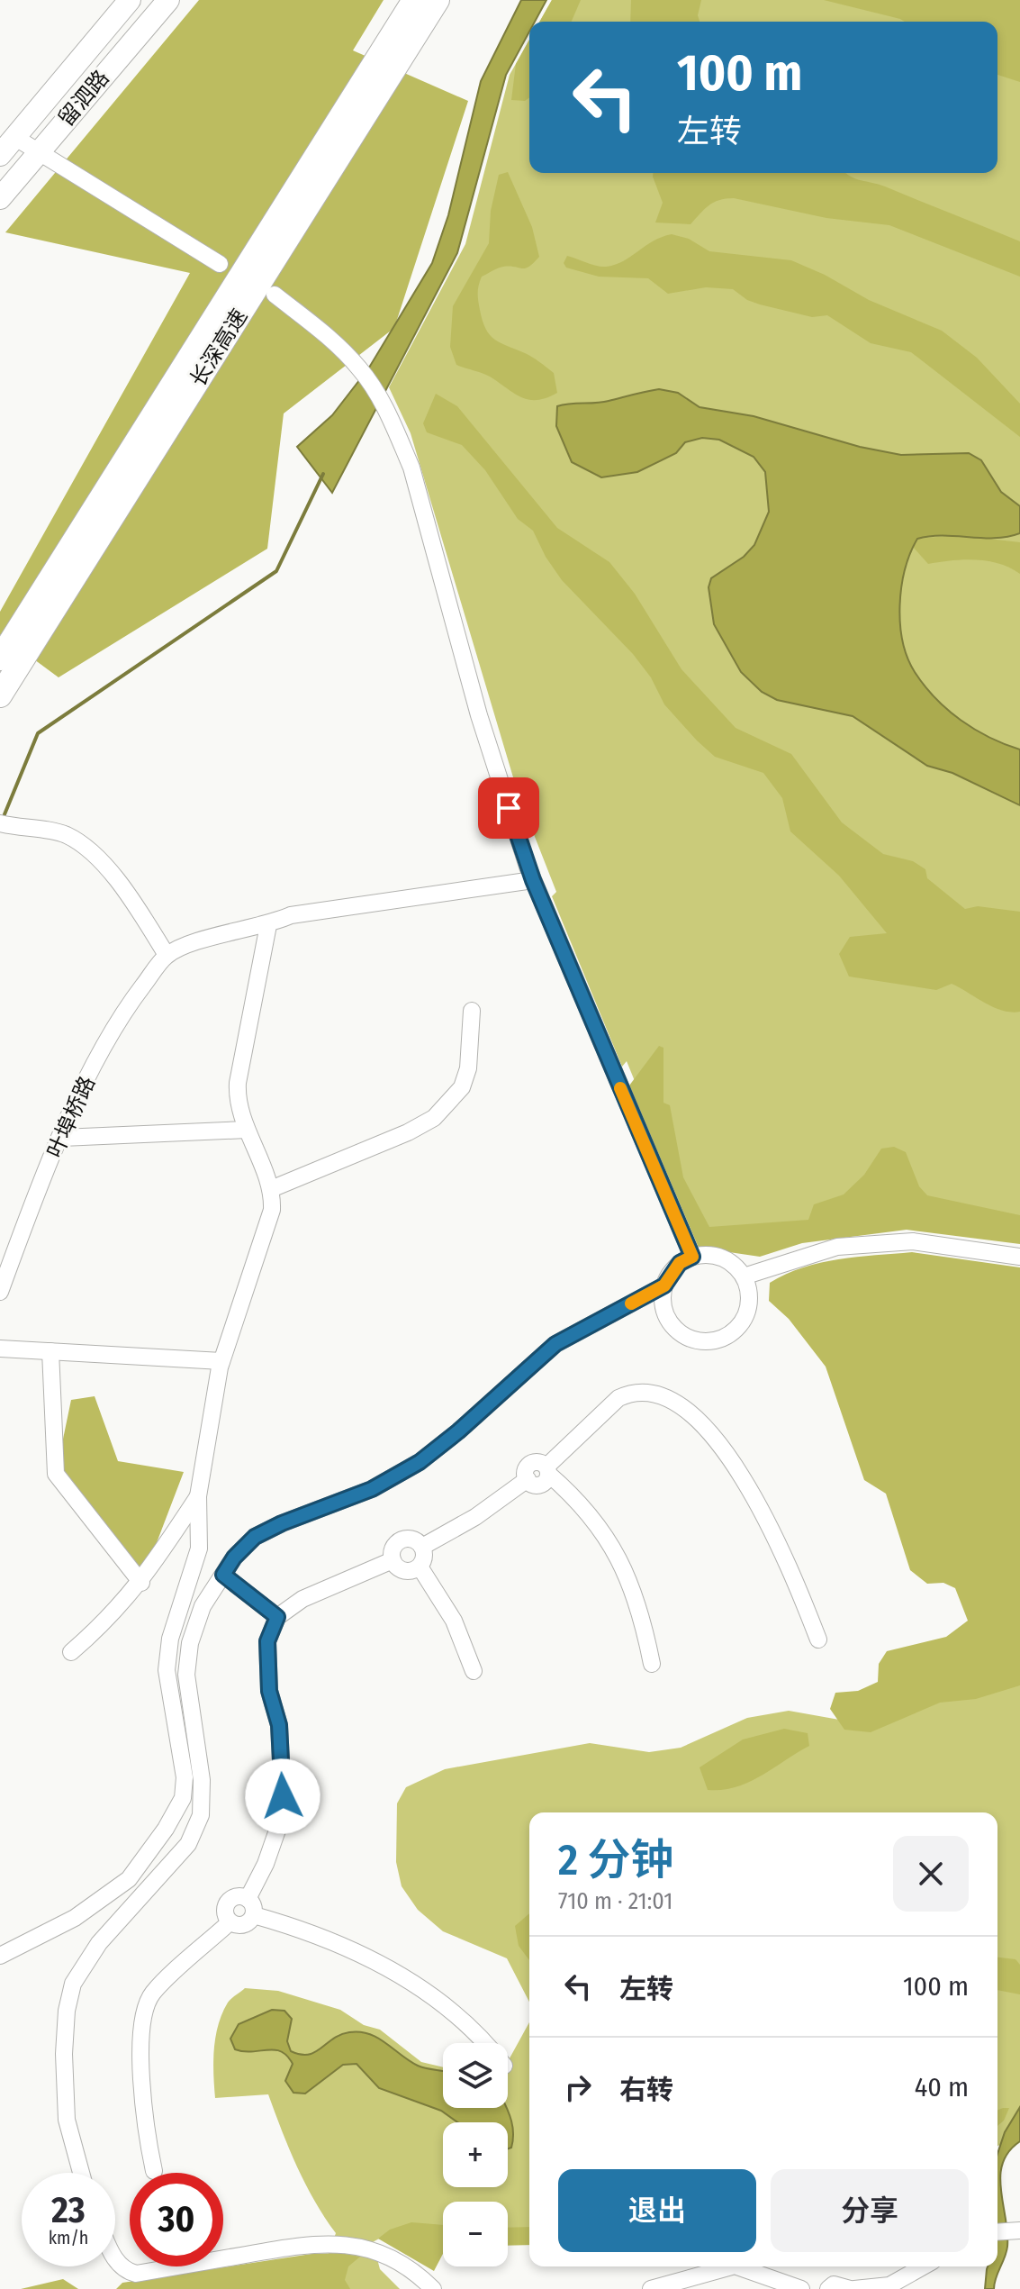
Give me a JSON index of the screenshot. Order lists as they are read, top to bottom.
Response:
{
  "streets": {
    "highway": ["长深高速"],
    "main road": ["留泗路"],
    "street": ["叶埠桥路"]
  },
  "page": {
    "turn": ["100 m", "左转"],
    "heading": ["2 分钟", "710 m · 21:01"],
    "list": [
      {
        "name": "左转",
        "value": "100 m"
      },
      {
        "name": "右转",
        "value": "40 m"
      }
    ],
    "map_buttons": ["+", "−"],
    "buttons": ["退出", "分享"],
    "speed": "23 km/h",
    "limit": "30"
  }
}
